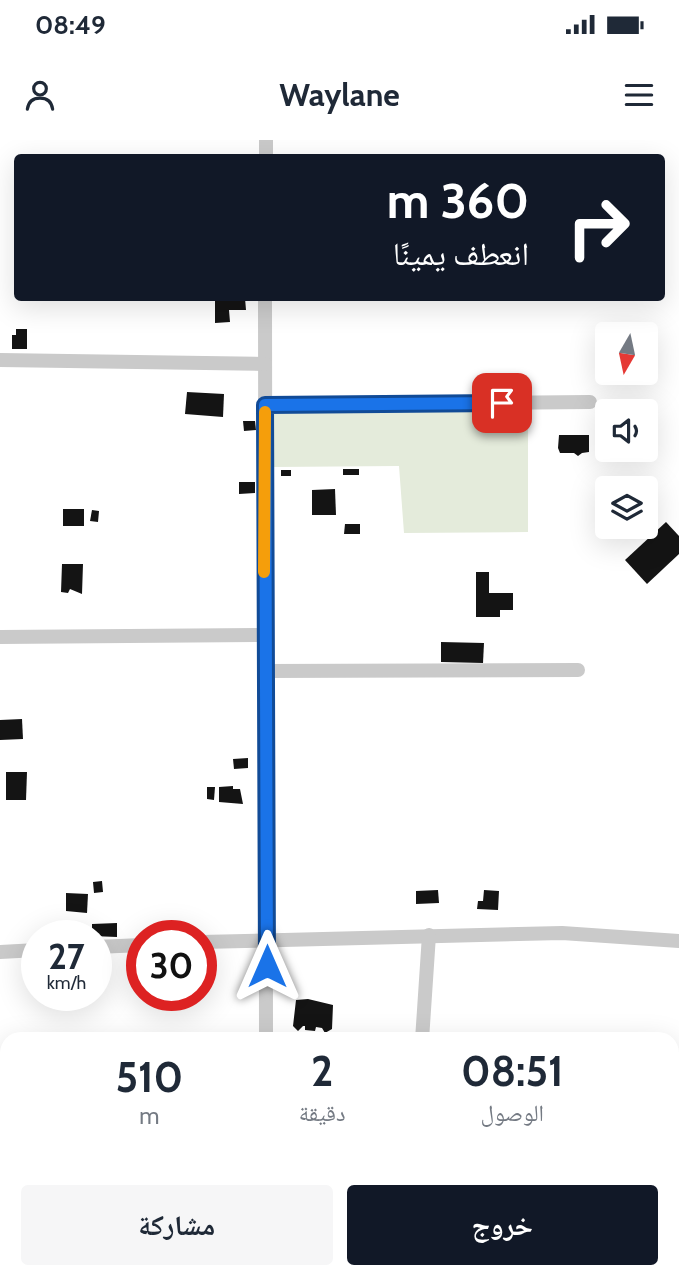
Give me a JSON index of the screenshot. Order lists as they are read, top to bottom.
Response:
{
  "north": "bottom",
  "page": {
    "status": "08:49",
    "header": "Waylane",
    "turn": ["360 m", "انعطف يمينًا"],
    "speed": "27 km/h",
    "limit": "30",
    "eta": [
      "08:51",
      "الوصول",
      "2",
      "دقيقة",
      "510",
      "m"
    ],
    "buttons": ["خروج", "مشاركة"]
  }
}
